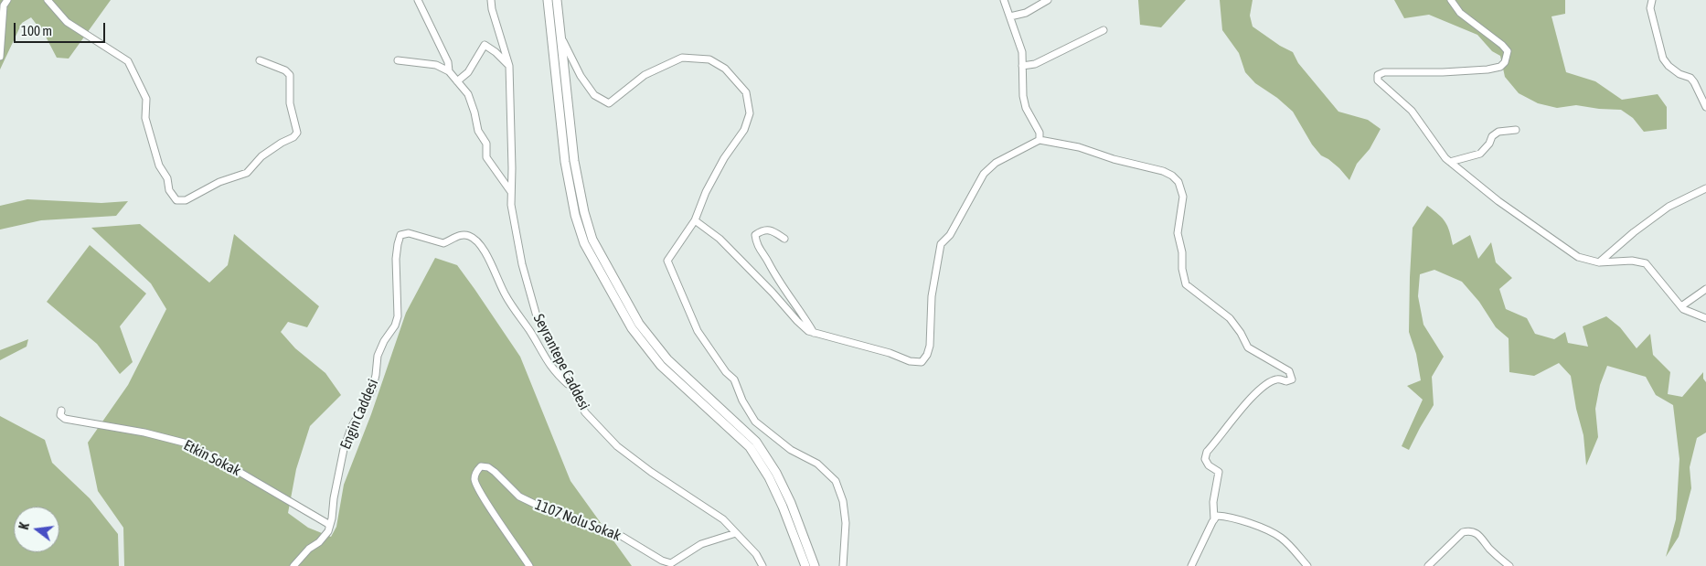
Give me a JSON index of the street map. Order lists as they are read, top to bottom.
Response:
{
  "streets": {
    "street": [
      "Seyrantepe Caddesi",
      "Engin Caddesi",
      "Etkin Sokak",
      "1107 Nolu Sokak"
    ]
  },
  "crossings": [
    ["Seyrantepe Caddesi", "Engin Caddesi"],
    ["Seyrantepe Caddesi", "1107 Nolu Sokak"],
    ["Engin Caddesi", "Etkin Sokak"]
  ],
  "scale_bar": "100 m",
  "north": "left"
}
